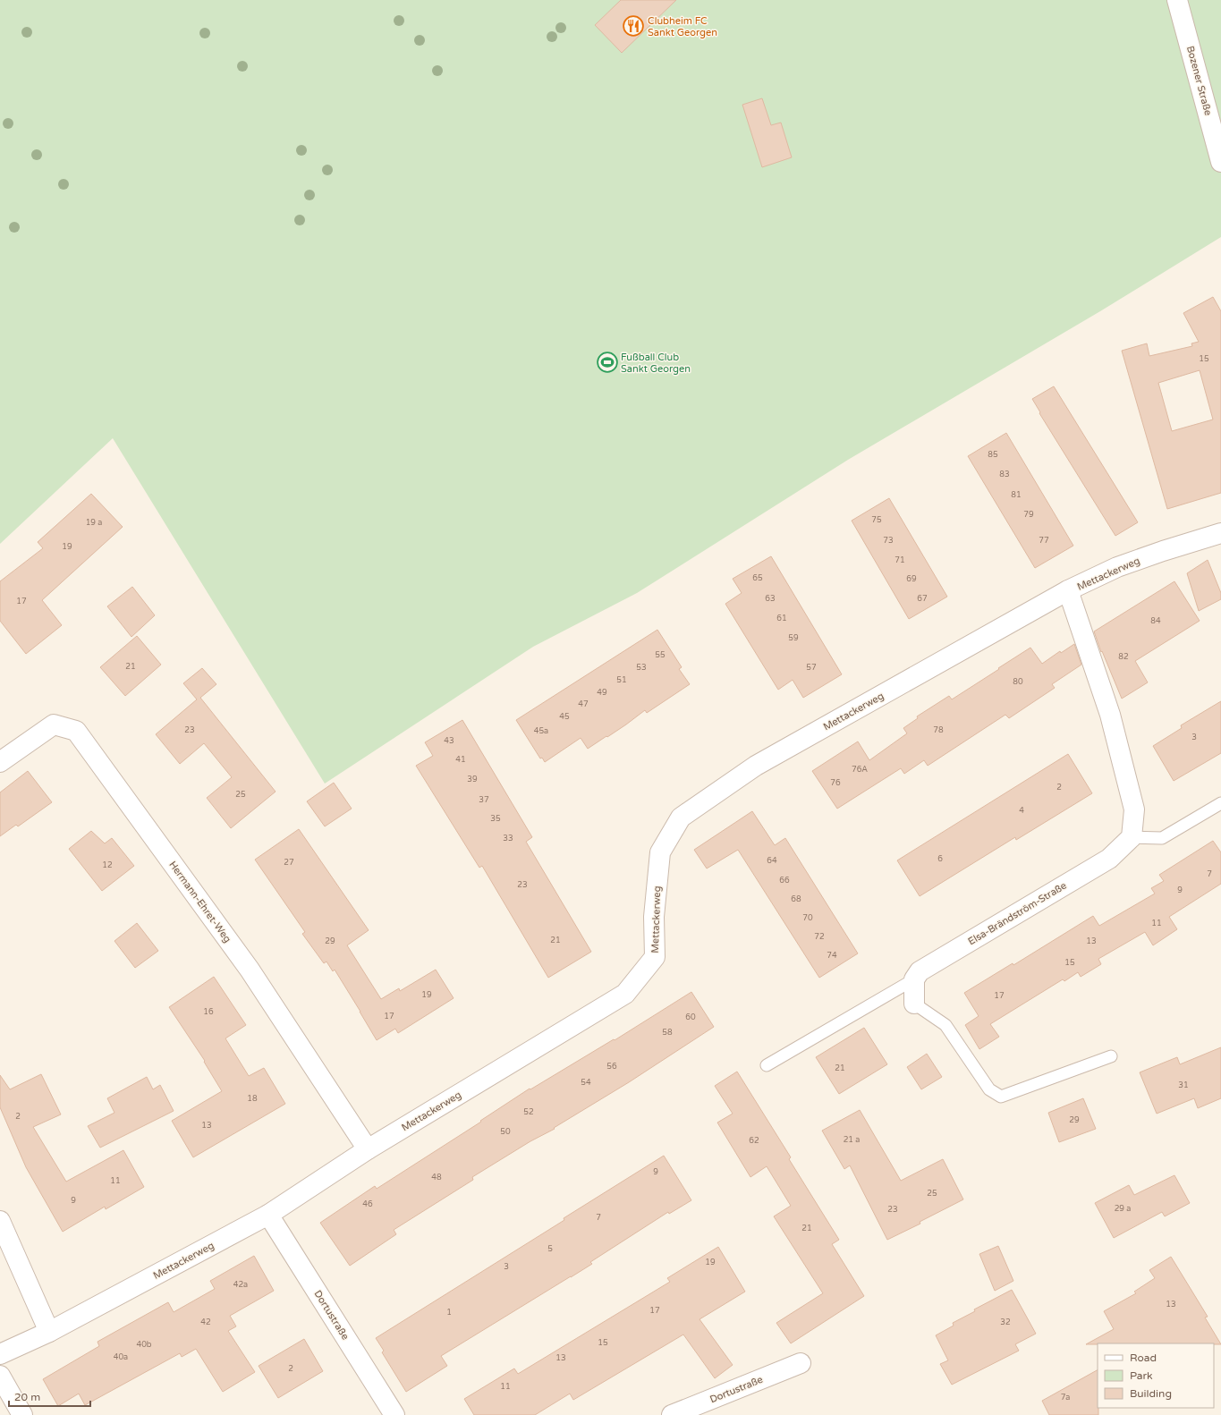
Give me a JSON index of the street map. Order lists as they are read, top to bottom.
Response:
{
  "streets": {
    "street": [
      "Bozener Straße",
      "Mettackerweg",
      "Hermann-Ehret-Weg",
      "Elsa-Brändström-Straße",
      "Dortustraße"
    ]
  },
  "crossings": [
    ["Mettackerweg", "Hermann-Ehret-Weg"],
    ["Mettackerweg", "Dortustraße"]
  ],
  "places": {
    "restaurant": ["Clubheim FC Sankt Georgen"],
    "sports": ["Fußball Club Sankt Georgen"]
  },
  "house_numbers": [
    "15",
    "85",
    "83",
    "81",
    "79",
    "75",
    "19 a",
    "73",
    "77",
    "19",
    "71",
    "65",
    "69",
    "63",
    "67",
    "17",
    "61",
    "84",
    "59",
    "55",
    "82",
    "21",
    "53",
    "57",
    "51",
    "80",
    "49",
    "47",
    "45",
    "23",
    "78",
    "45a",
    "3",
    "43",
    "41",
    "76A",
    "39",
    "76",
    "2",
    "25",
    "37",
    "4",
    "35",
    "33",
    "6",
    "64",
    "27",
    "12",
    "7",
    "66",
    "23",
    "9",
    "68",
    "70",
    "11",
    "72",
    "21",
    "29",
    "13",
    "74",
    "15",
    "19",
    "17",
    "16",
    "17",
    "60",
    "58",
    "56",
    "21",
    "54",
    "31",
    "18",
    "52",
    "2",
    "29",
    "13",
    "50",
    "21 a",
    "62",
    "9",
    "48",
    "11",
    "25",
    "9",
    "46",
    "29 a",
    "23",
    "7",
    "21",
    "5",
    "19",
    "3",
    "42a",
    "13",
    "17",
    "1",
    "42",
    "32",
    "15",
    "40b",
    "40a",
    "13",
    "2",
    "11",
    "7a"
  ],
  "legend": ["Road", "Park", "Building"],
  "scale_bar": "20 m"
}
